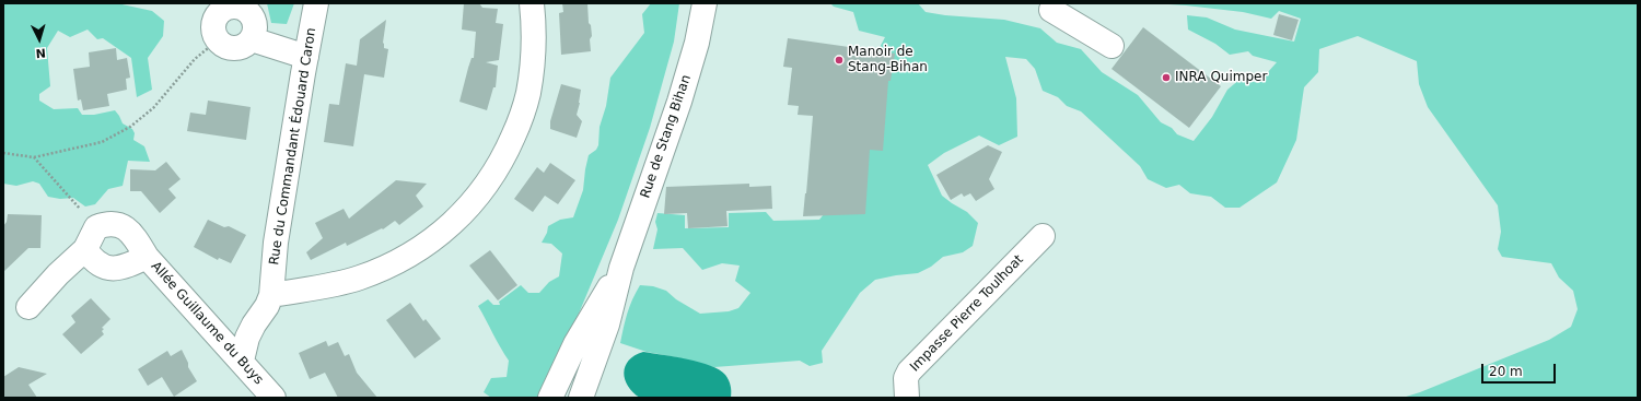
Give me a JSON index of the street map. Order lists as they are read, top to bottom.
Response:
{
  "streets": {
    "street": [
      "Rue de Stang Bihan",
      "Rue du Commandant Édouard Caron",
      "Impasse Pierre Toulhoat",
      "Allée Guillaume du Buys"
    ]
  },
  "crossings": [
    ["Rue du Commandant Édouard Caron", "Allée Guillaume du Buys"]
  ],
  "places": ["Manoir de Stang-Bihan", "INRA Quimper"],
  "scale_bar": "20 m",
  "north": "bottom"
}
